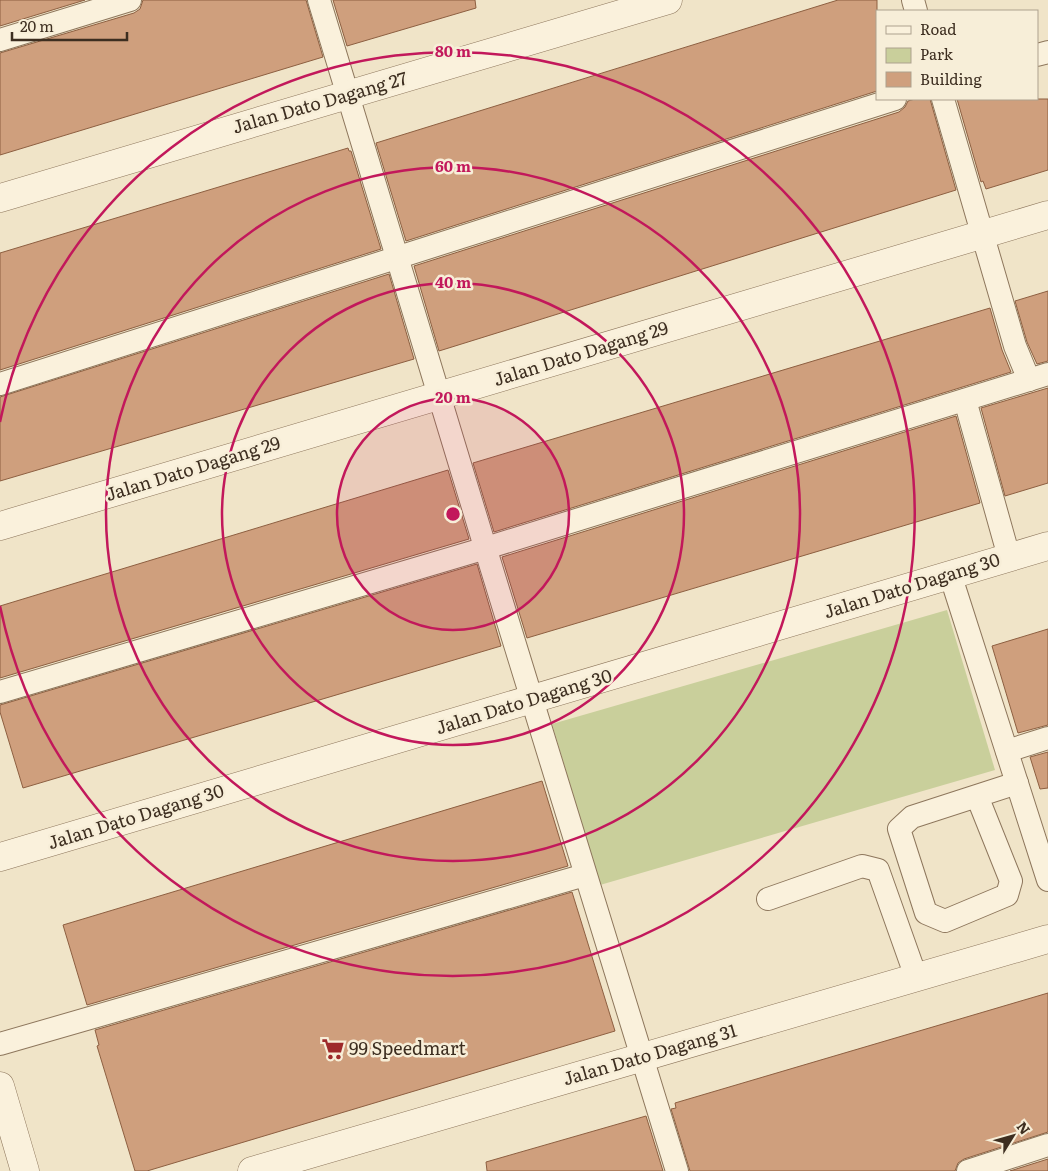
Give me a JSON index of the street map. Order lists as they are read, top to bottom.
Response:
{
  "streets": {
    "street": [
      "Jalan Dato Dagang 27",
      "Jalan Dato Dagang 29",
      "Jalan Dato Dagang 30",
      "Jalan Dato Dagang 31"
    ]
  },
  "places": {
    "supermarket": ["99 Speedmart"]
  },
  "legend": ["Road", "Park", "Building"],
  "scale_bar": "20 m",
  "north": "top right",
  "rings": [
    "80 m",
    "60 m",
    "40 m",
    "20 m"
  ]
}
